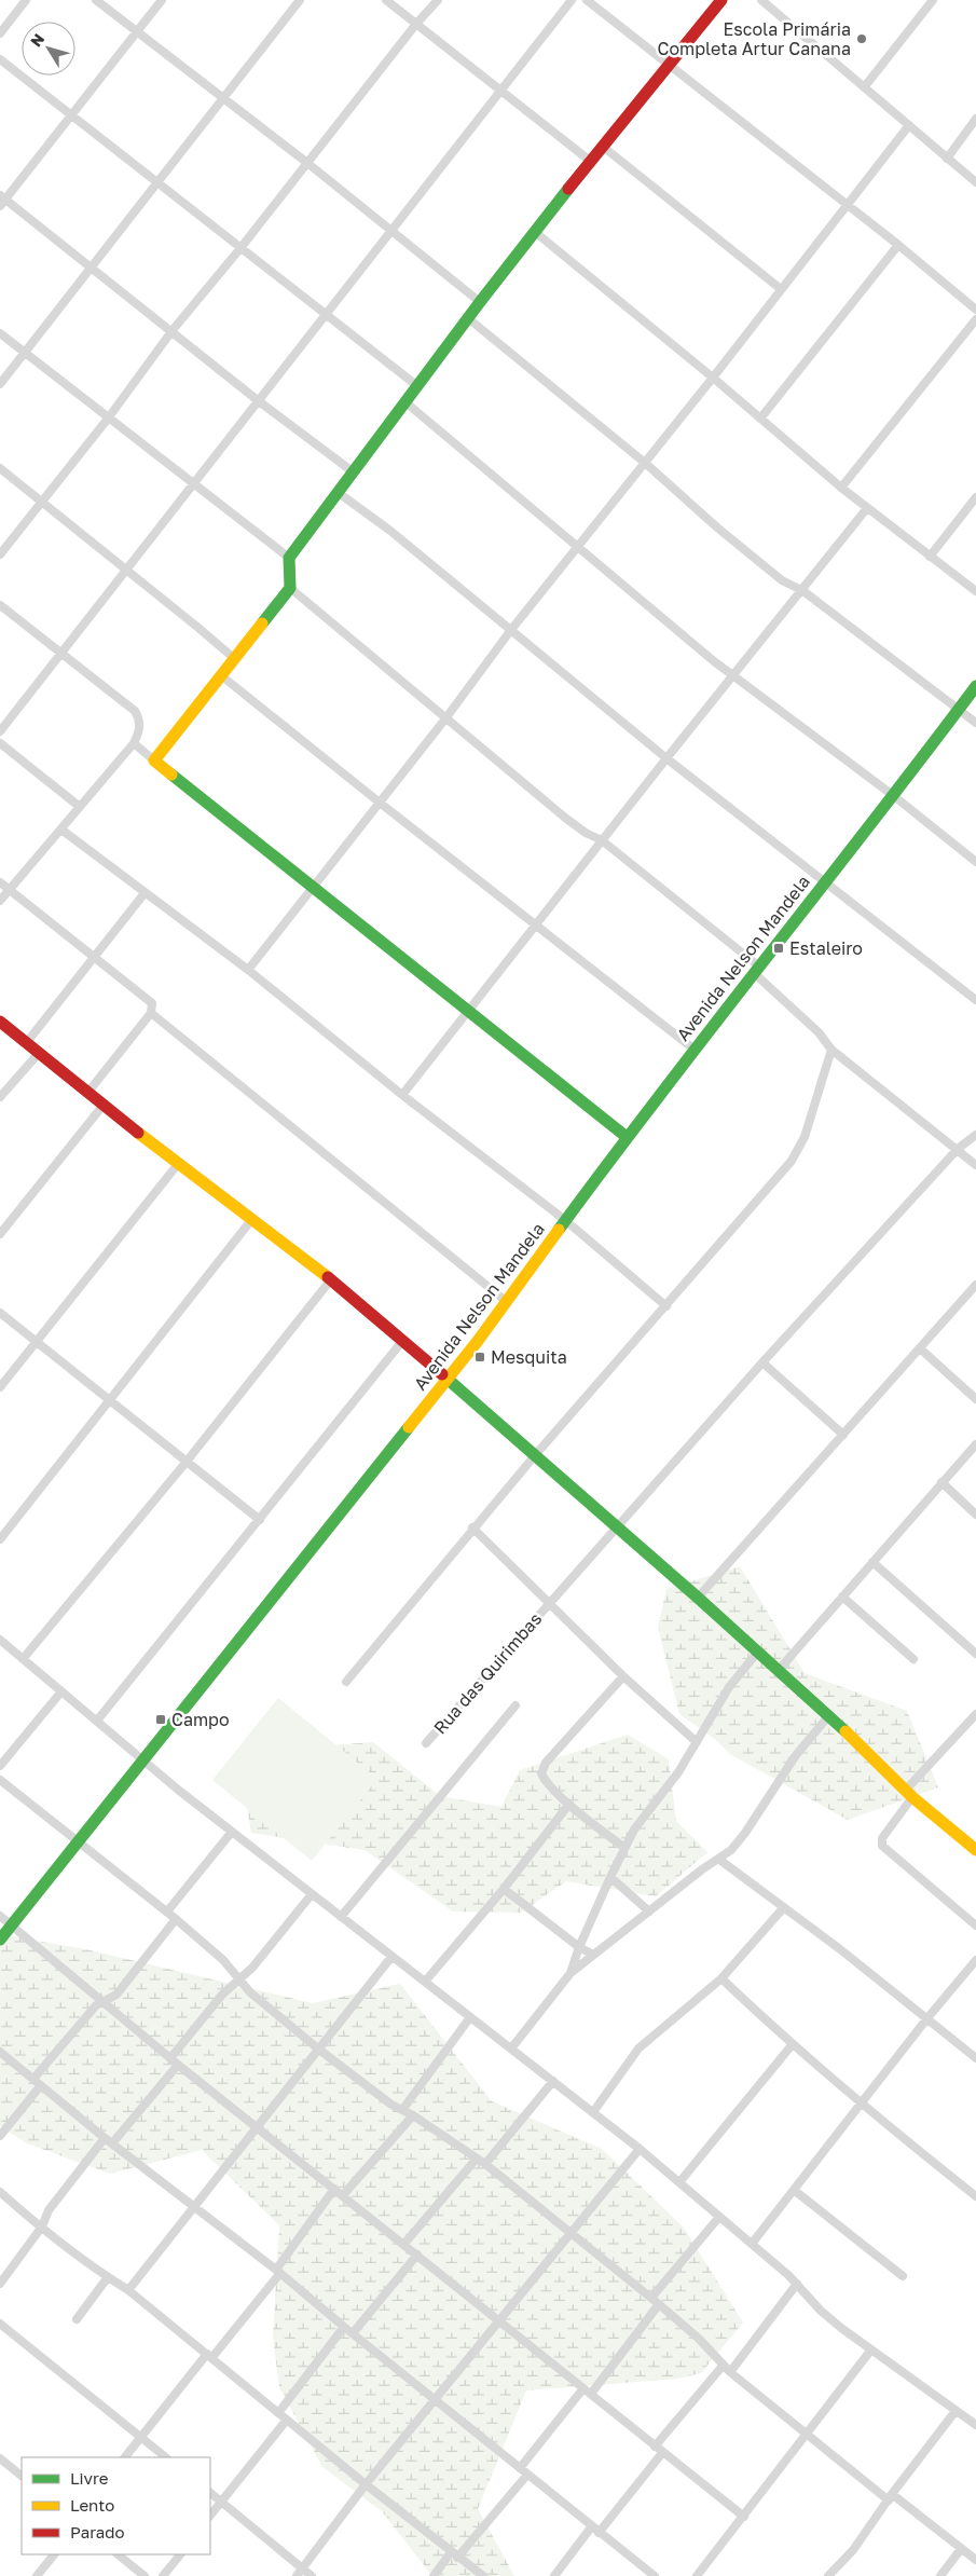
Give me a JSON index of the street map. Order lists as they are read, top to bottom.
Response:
{
  "streets": {
    "street": ["Avenida Nelson Mandela", "Rua das Quirimbas"]
  },
  "places": {
    "other": ["Escola Primária Completa Artur Canana"],
    "transit": ["Estaleiro", "Mesquita", "Campo"]
  },
  "legend": ["Livre", "Lento", "Parado"],
  "north": "top left"
}
